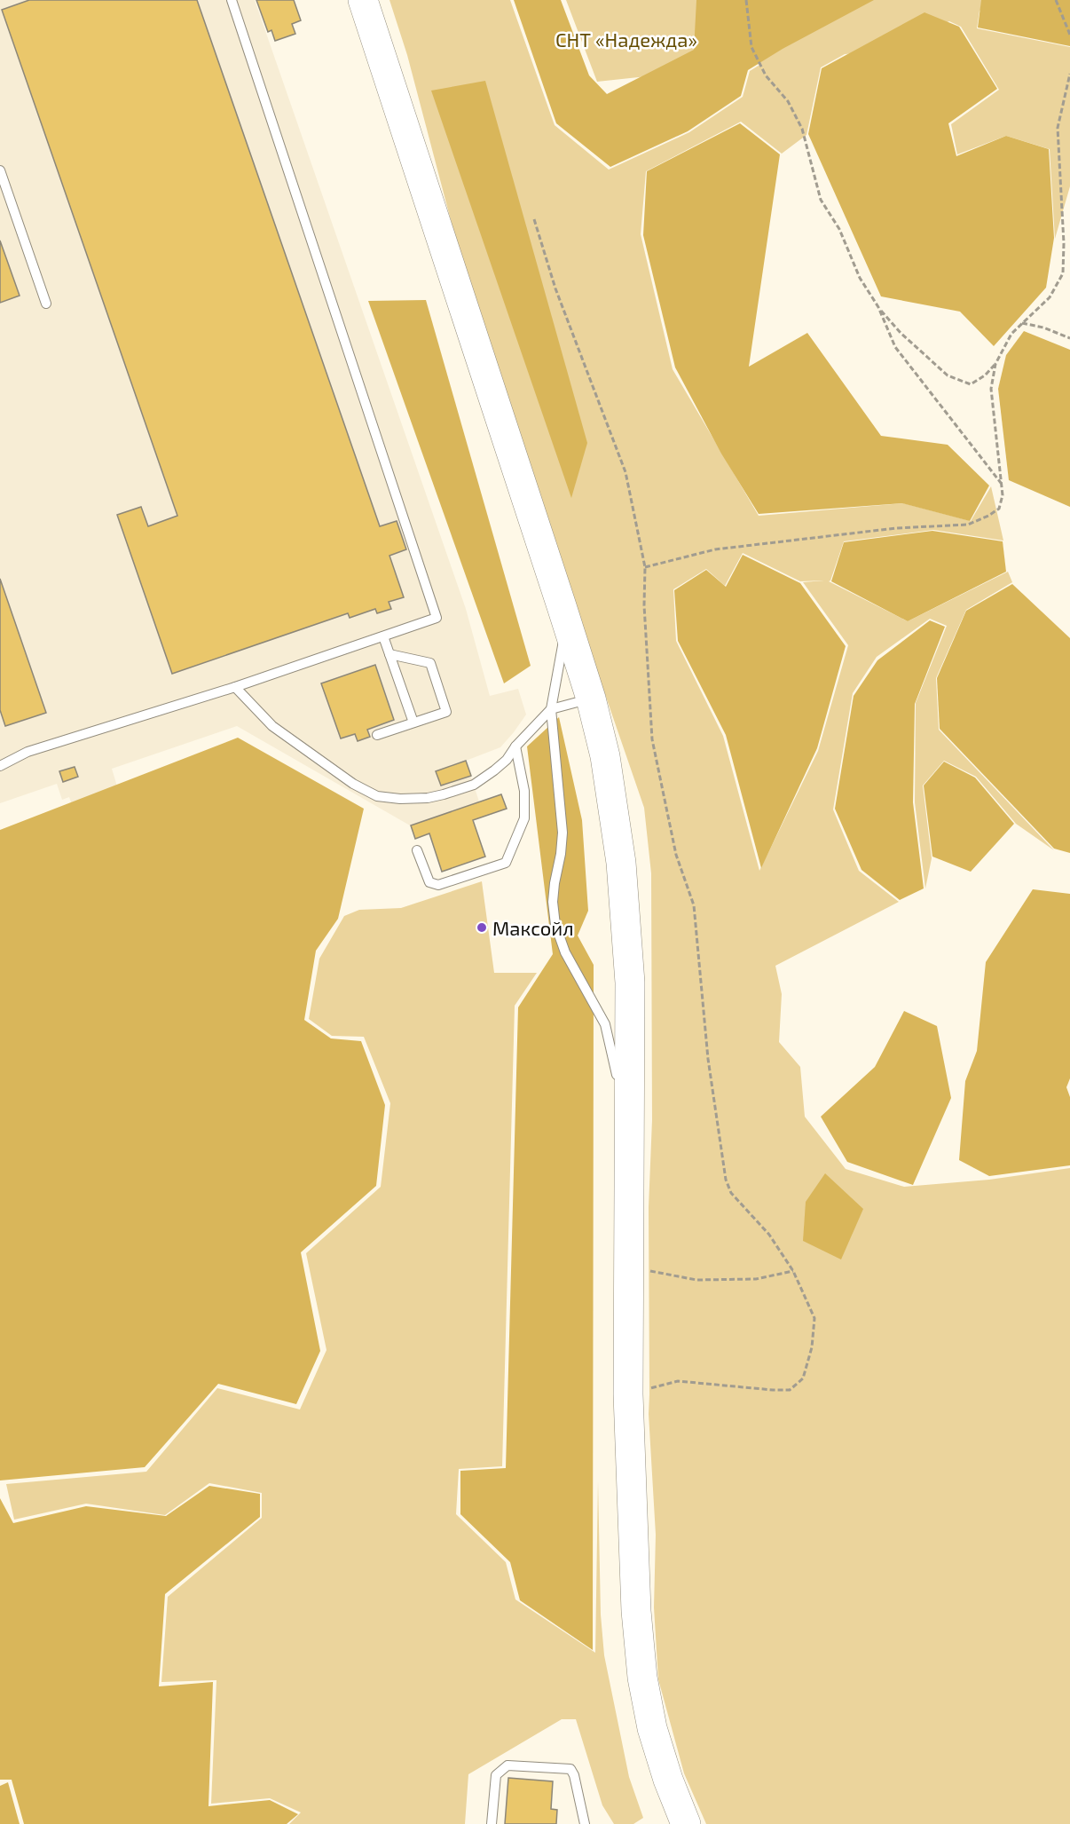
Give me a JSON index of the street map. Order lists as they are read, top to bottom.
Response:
{
  "parks": ["СНТ «Надежда»"],
  "places": ["Максойл"]
}
